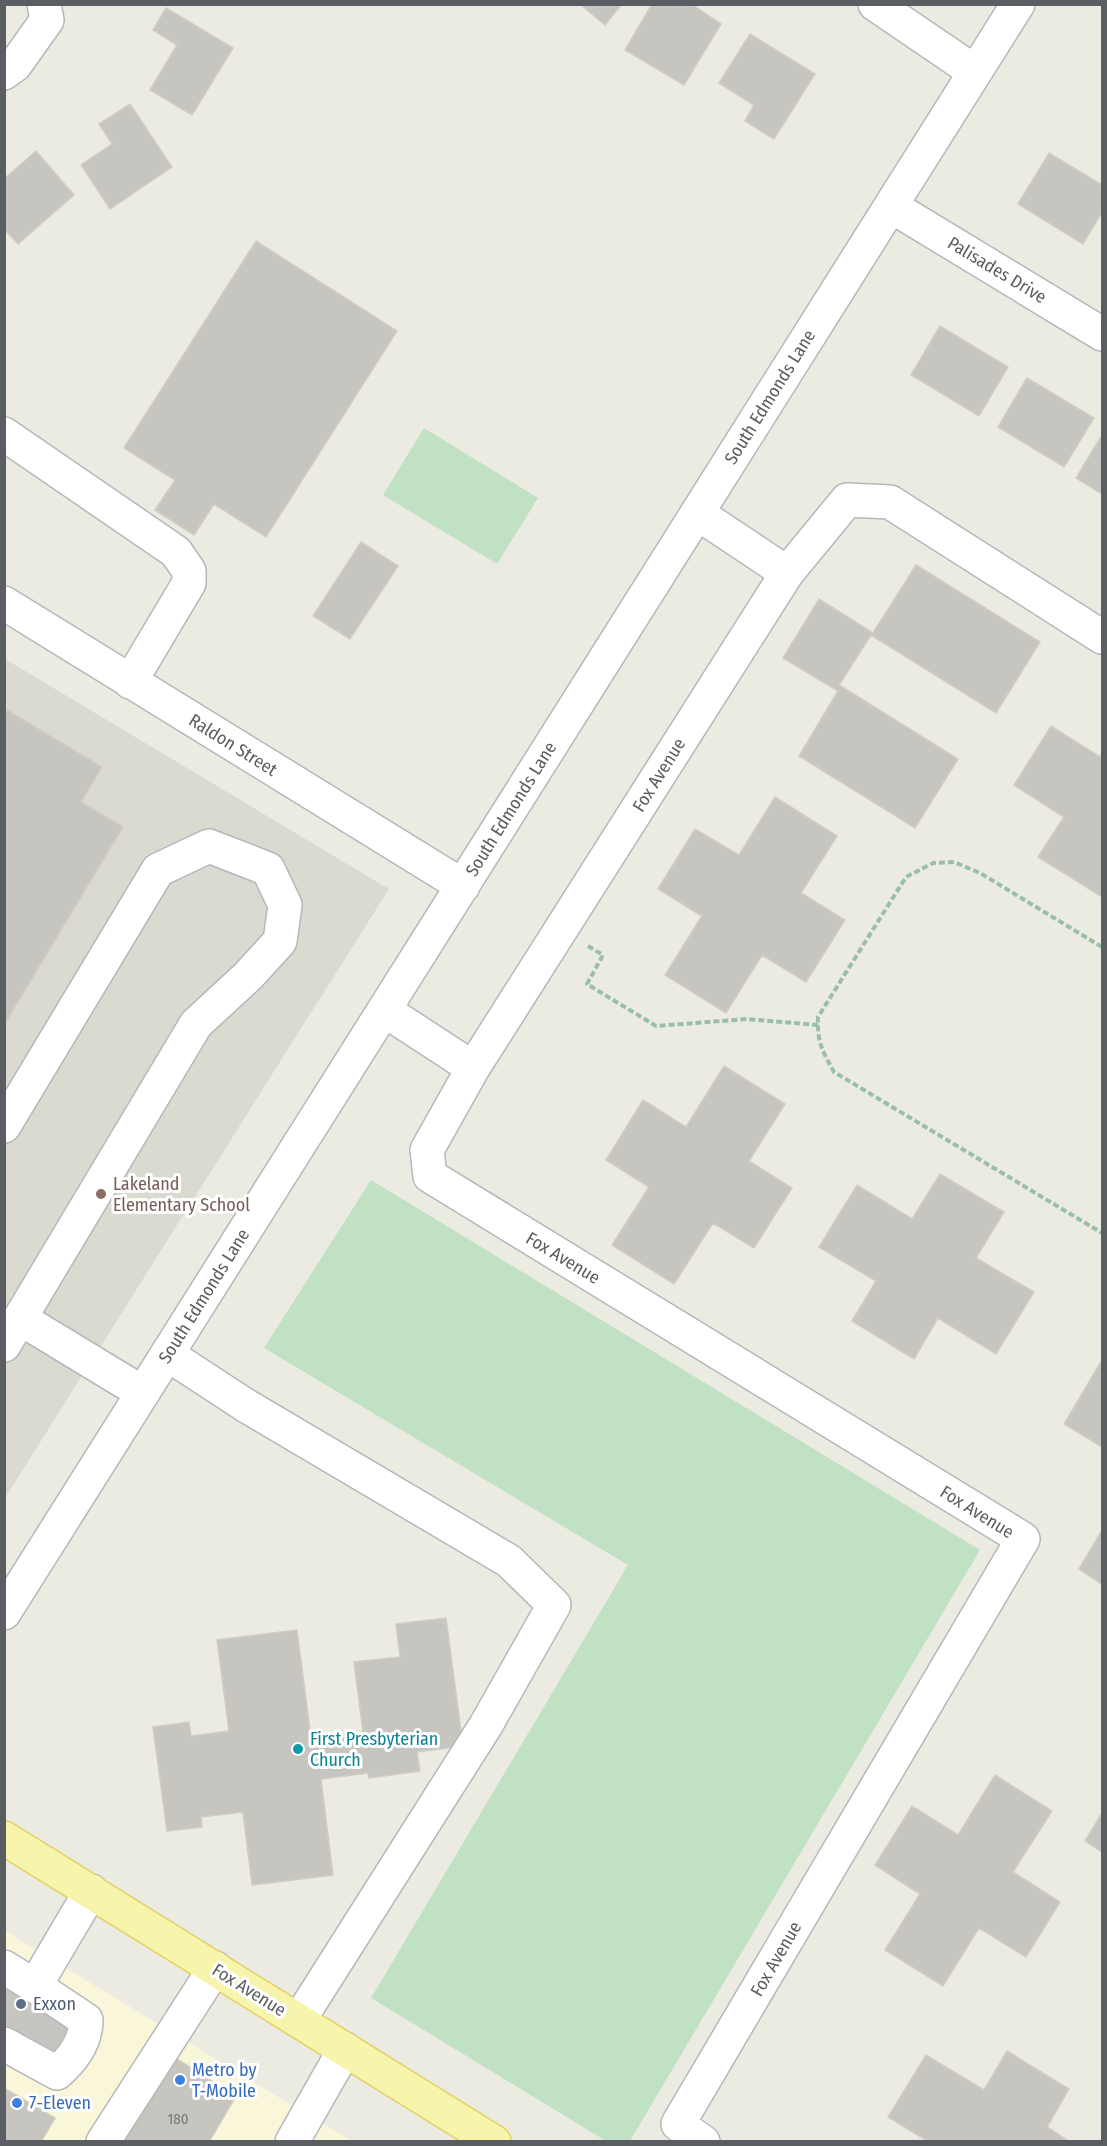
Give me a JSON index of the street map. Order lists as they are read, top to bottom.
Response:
{
  "streets": {
    "main road": ["Fox Avenue"],
    "street": ["Palisades Drive", "South Edmonds Lane", "Raldon Street"]
  },
  "crossings": [
    ["Palisades Drive", "South Edmonds Lane"],
    ["South Edmonds Lane", "Raldon Street"]
  ],
  "places": [
    "Lakeland Elementary School",
    "First Presbyterian Church",
    "Exxon",
    "Metro by T-Mobile",
    "7-Eleven"
  ],
  "house_numbers": ["180"]
}
